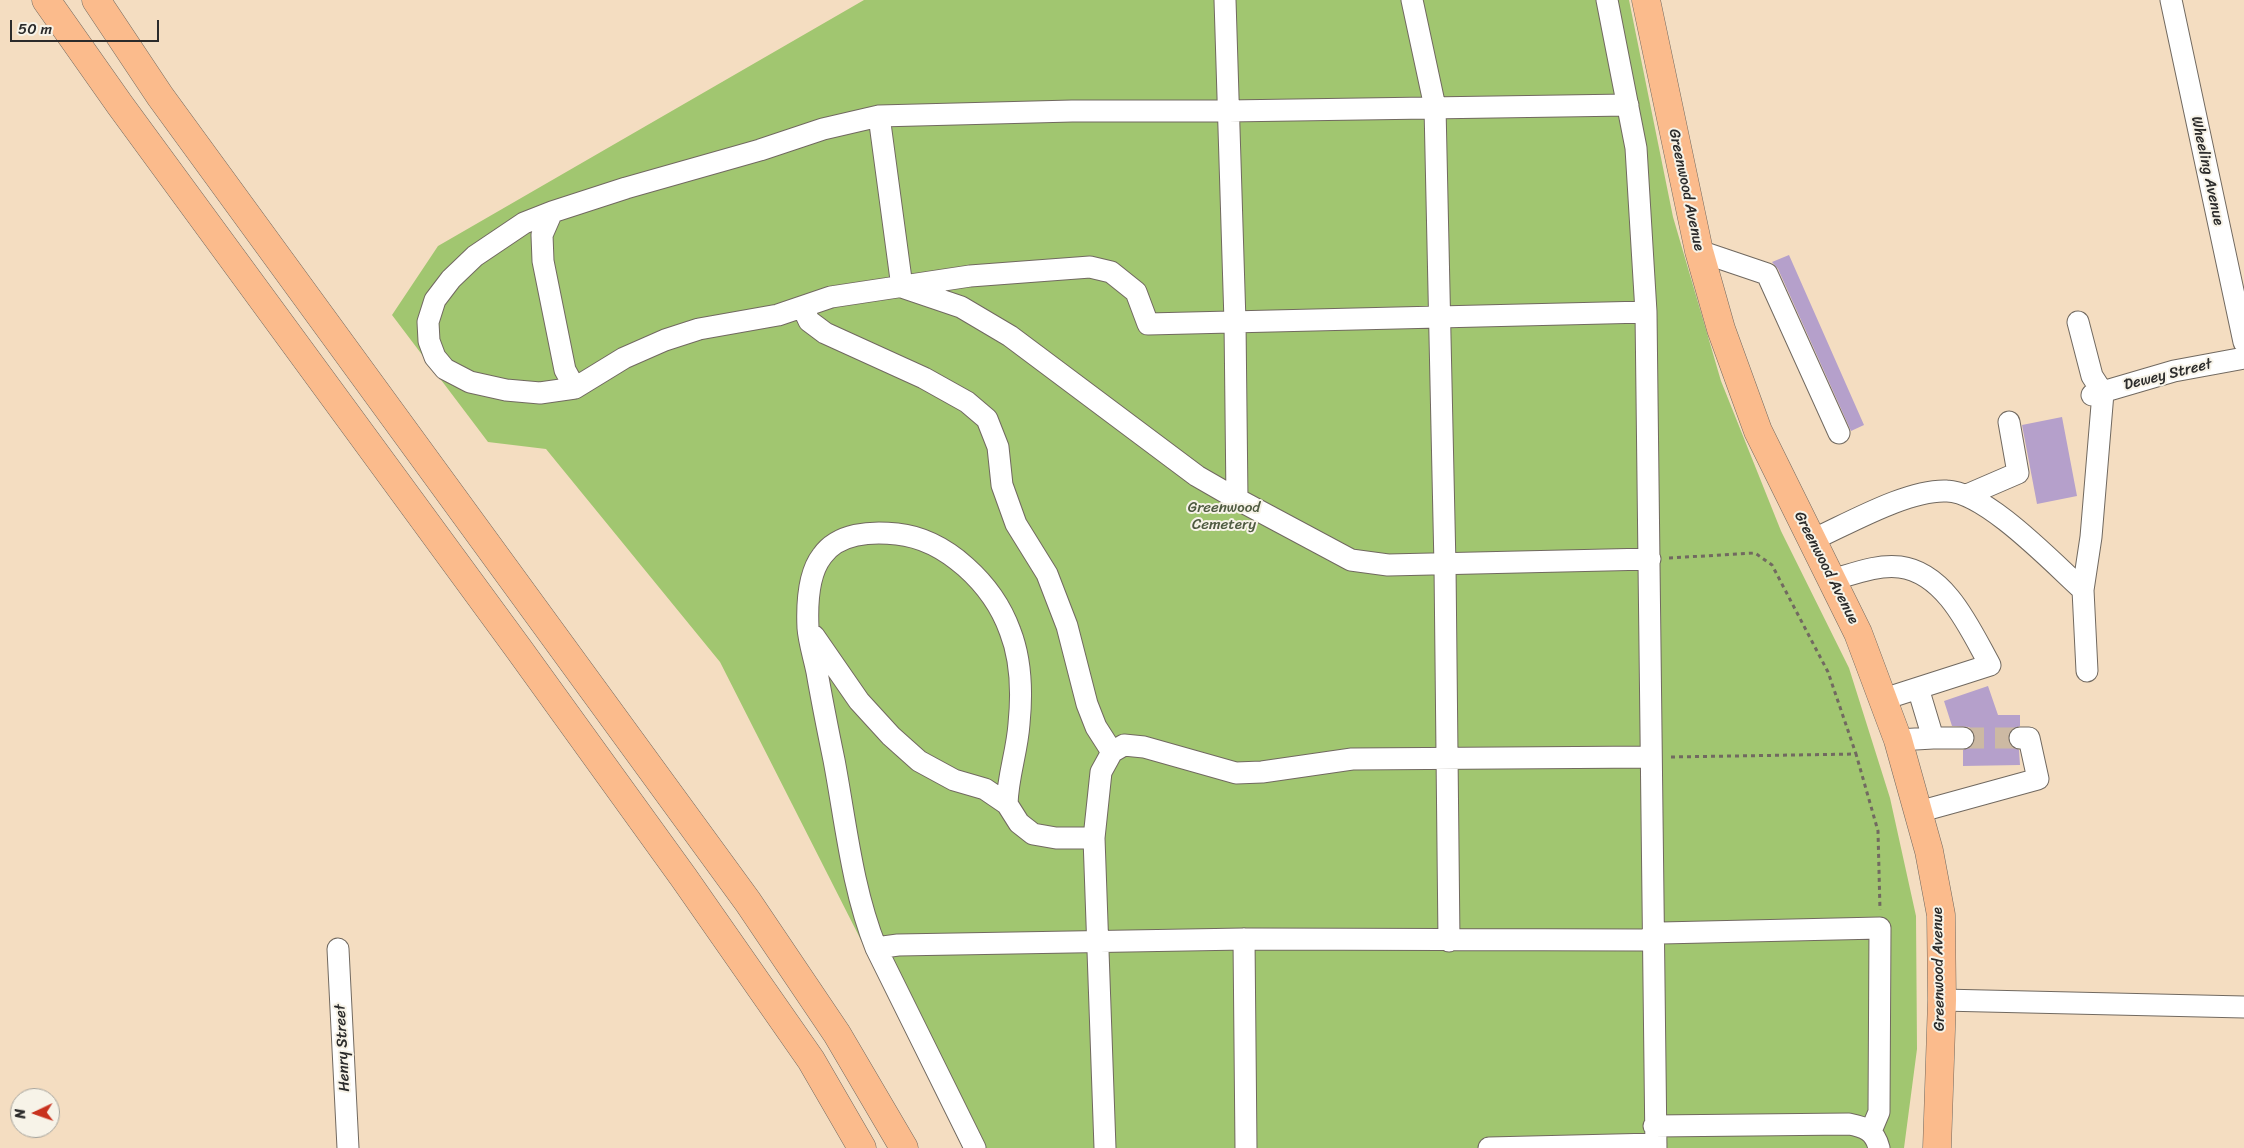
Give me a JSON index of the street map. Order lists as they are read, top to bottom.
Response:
{
  "streets": {
    "main road": ["Greenwood Avenue"],
    "street": ["Wheeling Avenue", "Dewey Street", "Henry Street"]
  },
  "parks": ["Greenwood Cemetery"],
  "scale_bar": "50 m",
  "north": "left"
}
